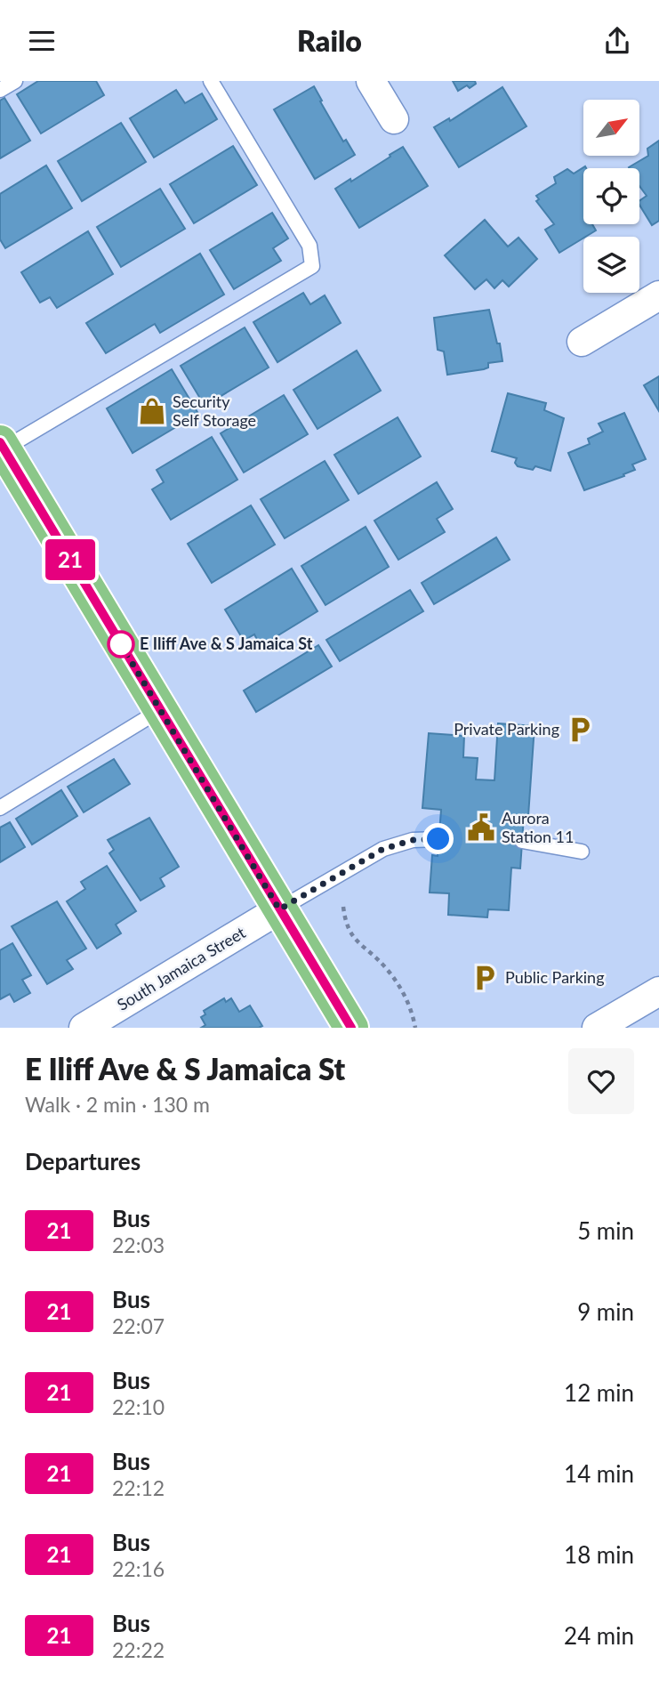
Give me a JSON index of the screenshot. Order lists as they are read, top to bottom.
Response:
{
  "streets": {
    "street": ["South Jamaica Street"]
  },
  "places": {
    "shop": ["Security Self Storage"],
    "other": ["E Iliff Ave & S Jamaica St"],
    "parking": ["Private Parking", "Public Parking"],
    "public building": ["Aurora Station 11"]
  },
  "lines": ["bus line 21"],
  "north": "top right",
  "page": {
    "header": "Railo",
    "on_map": "21",
    "heading": [
      ["E Iliff Ave & S Jamaica St", "Walk · 2 min · 130 m"],
      "Departures"
    ],
    "list": [
      {
        "mark": "21",
        "name": "Bus",
        "note": "22:03",
        "value": "5 min"
      },
      {
        "mark": "21",
        "name": "Bus",
        "note": "22:07",
        "value": "9 min"
      },
      {
        "mark": "21",
        "name": "Bus",
        "note": "22:10",
        "value": "12 min"
      },
      {
        "mark": "21",
        "name": "Bus",
        "note": "22:12",
        "value": "14 min"
      },
      {
        "mark": "21",
        "name": "Bus",
        "note": "22:16",
        "value": "18 min"
      },
      {
        "mark": "21",
        "name": "Bus",
        "note": "22:22",
        "value": "24 min"
      }
    ]
  }
}
